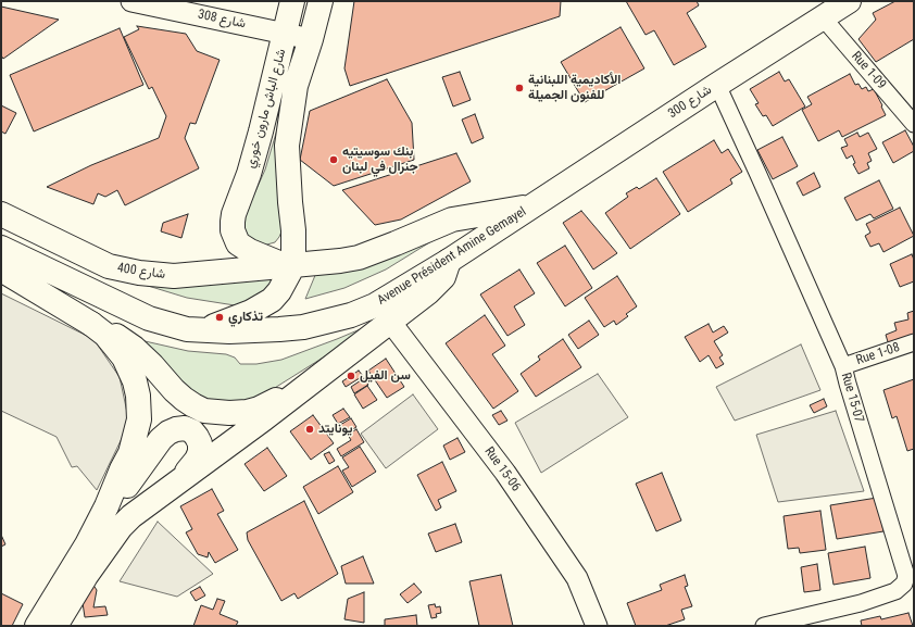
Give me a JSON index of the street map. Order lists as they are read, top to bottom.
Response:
{
  "streets": {
    "main road": [
      "شارع 300",
      "شارع الباش مارون خوري",
      "Avenue Président Amine Gemayel",
      "شارع 400"
    ],
    "street": [
      "شارع 308",
      "Rue 1-09",
      "Rue 1-08",
      "Rue 15-07",
      "Rue 15-06"
    ]
  },
  "crossings": [
    ["شارع 308", "شارع الباش مارون خوري"],
    ["Rue 1-09", "شارع 300"],
    ["شارع 300", "Avenue Président Amine Gemayel"],
    ["شارع 300", "شارع 400"],
    ["شارع 300", "Rue 15-07"],
    ["شارع الباش مارون خوري", "شارع 400"],
    ["Avenue Président Amine Gemayel", "شارع 400"],
    ["Rue 1-08", "Rue 15-07"]
  ],
  "places": [
    "الأكاديمية اللبنانية للفنون الجميلة",
    "بنك سوسيتيه جنرال في لبنان",
    "تذكاري",
    "سن الفيل",
    "يونايتد"
  ]
}
